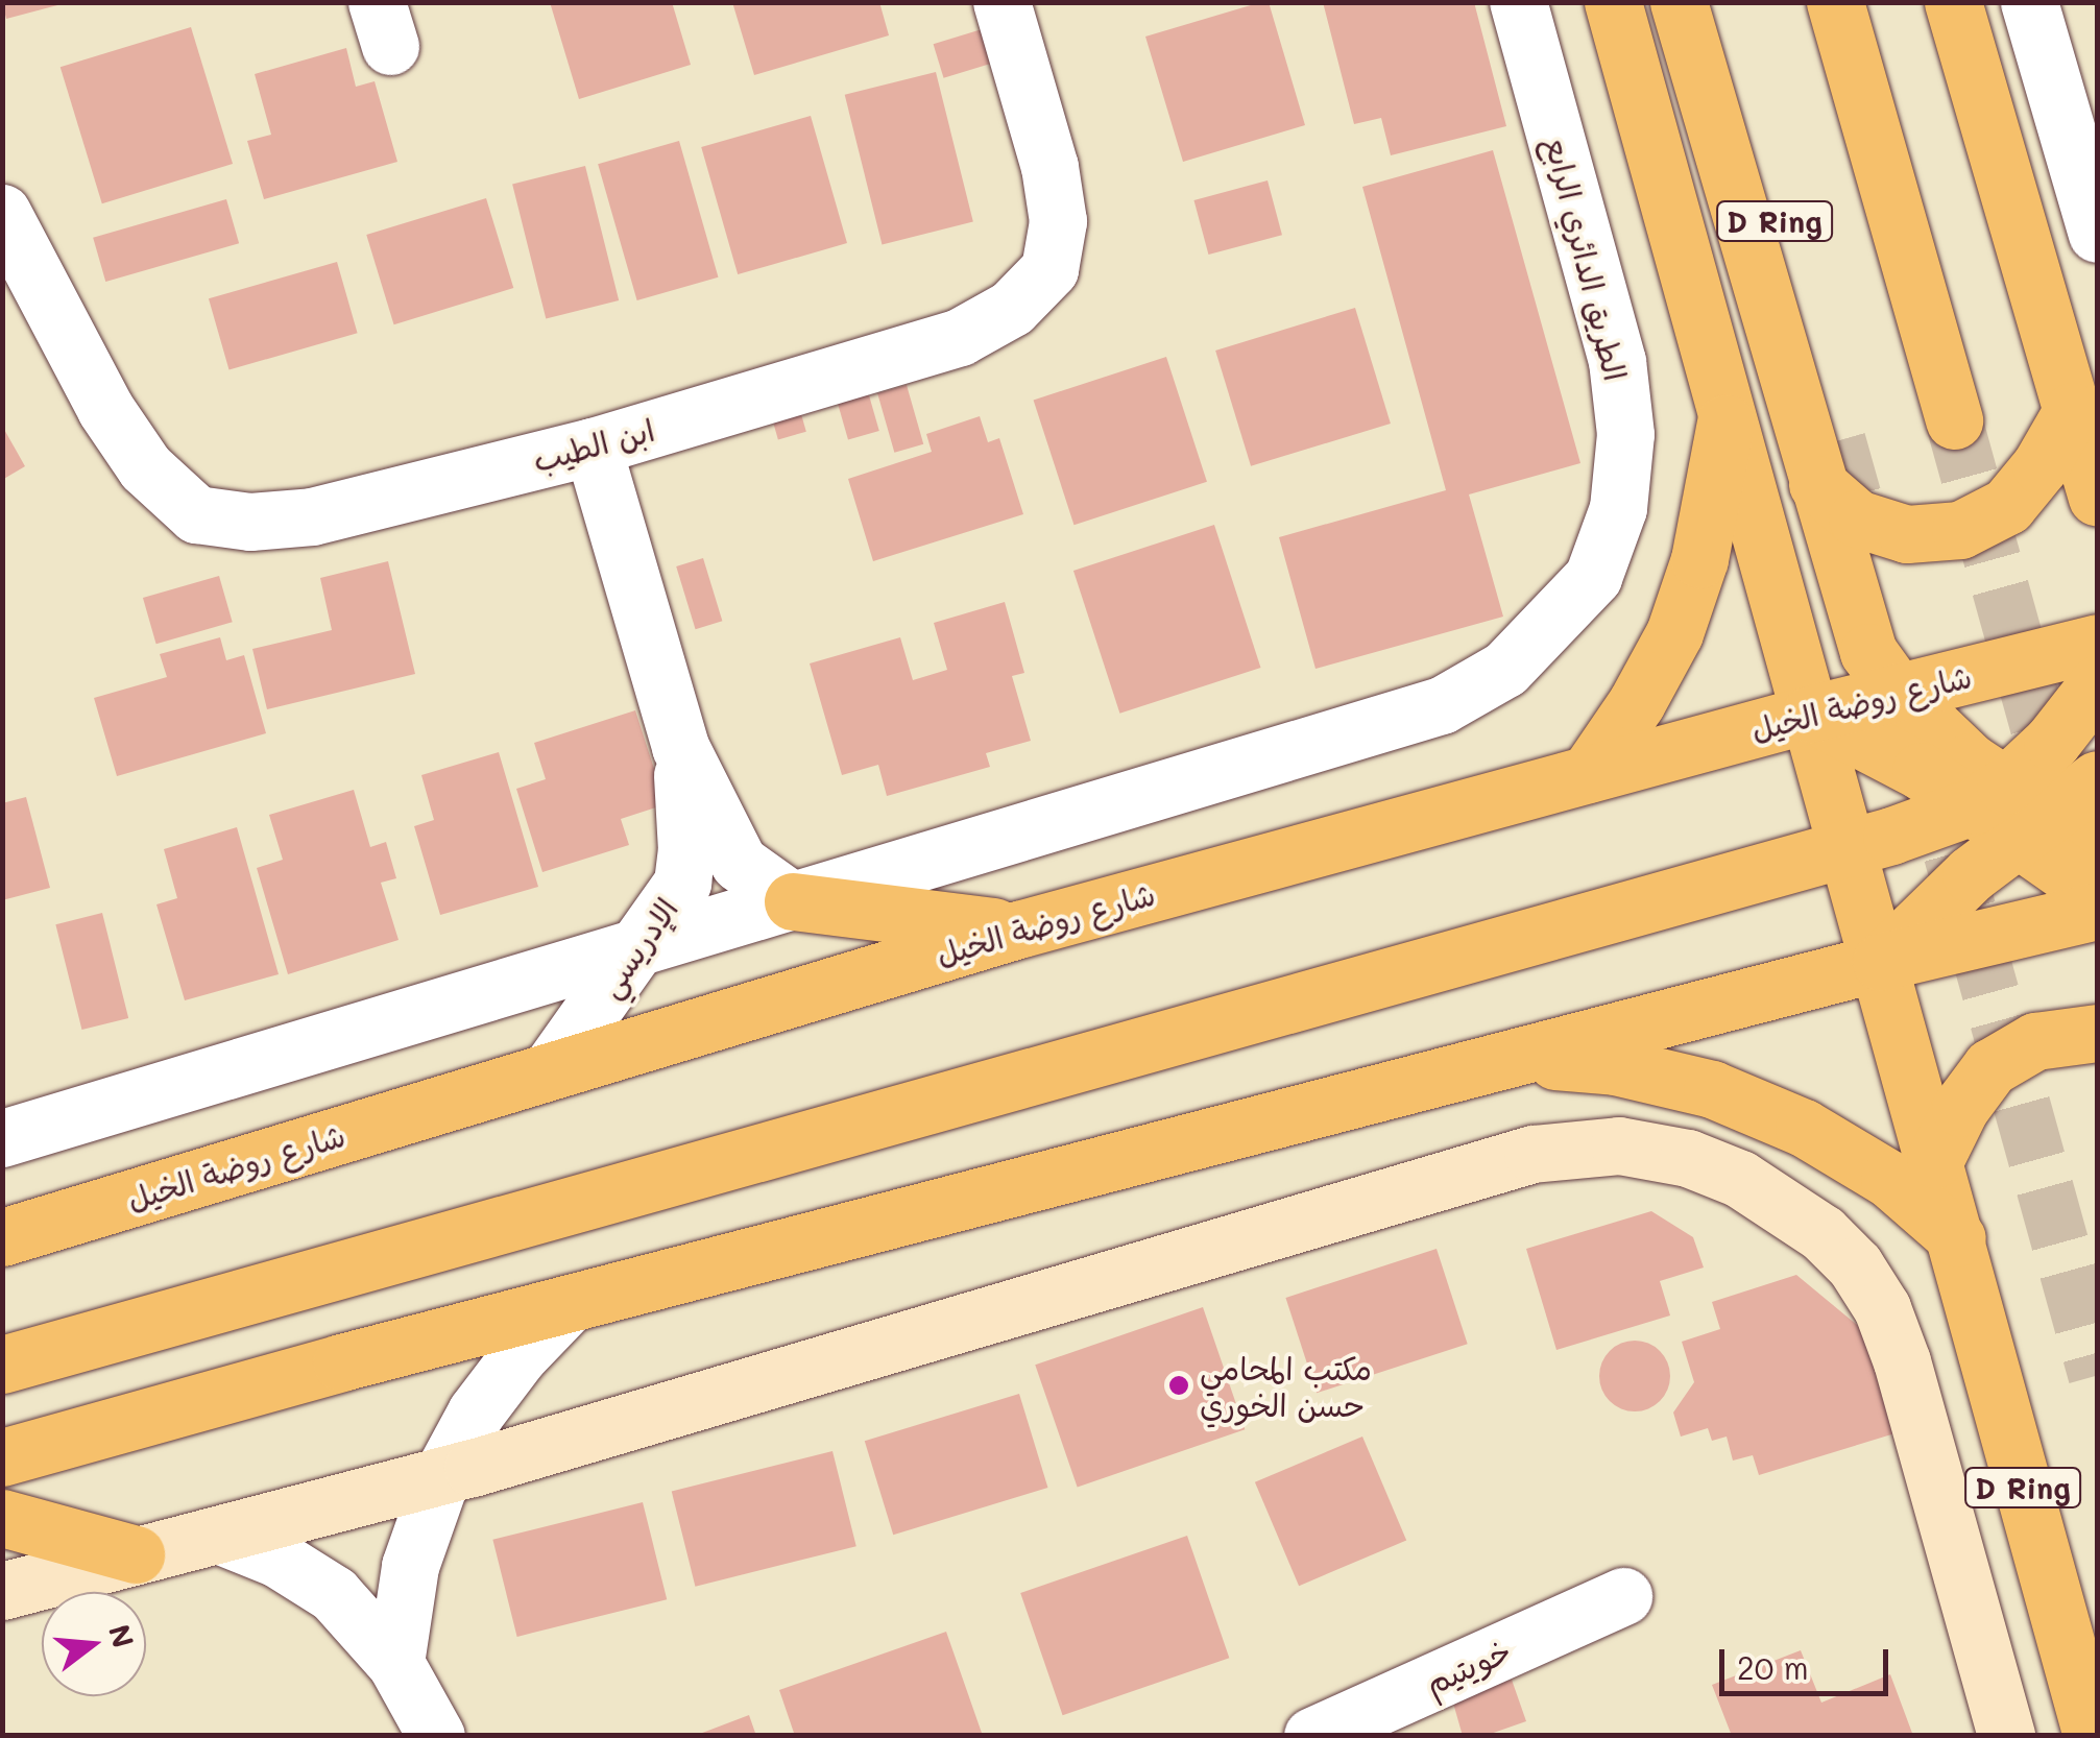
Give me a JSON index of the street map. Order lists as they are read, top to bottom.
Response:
{
  "streets": {
    "main road": ["D Ring", "شارع روضة الخيل"],
    "street": [
      "الطريق الدائري الرابع",
      "ابن الطيب",
      "الإدريسي",
      "خويتيم"
    ]
  },
  "crossings": [
    ["D Ring", "شارع روضة الخيل"],
    ["الطريق الدائري الرابع", "الإدريسي"],
    ["ابن الطيب", "الإدريسي"],
    ["شارع روضة الخيل", "الإدريسي"]
  ],
  "places": ["مكتب المحامي حسن الخوري"],
  "scale_bar": "20 m",
  "north": "right"
}
